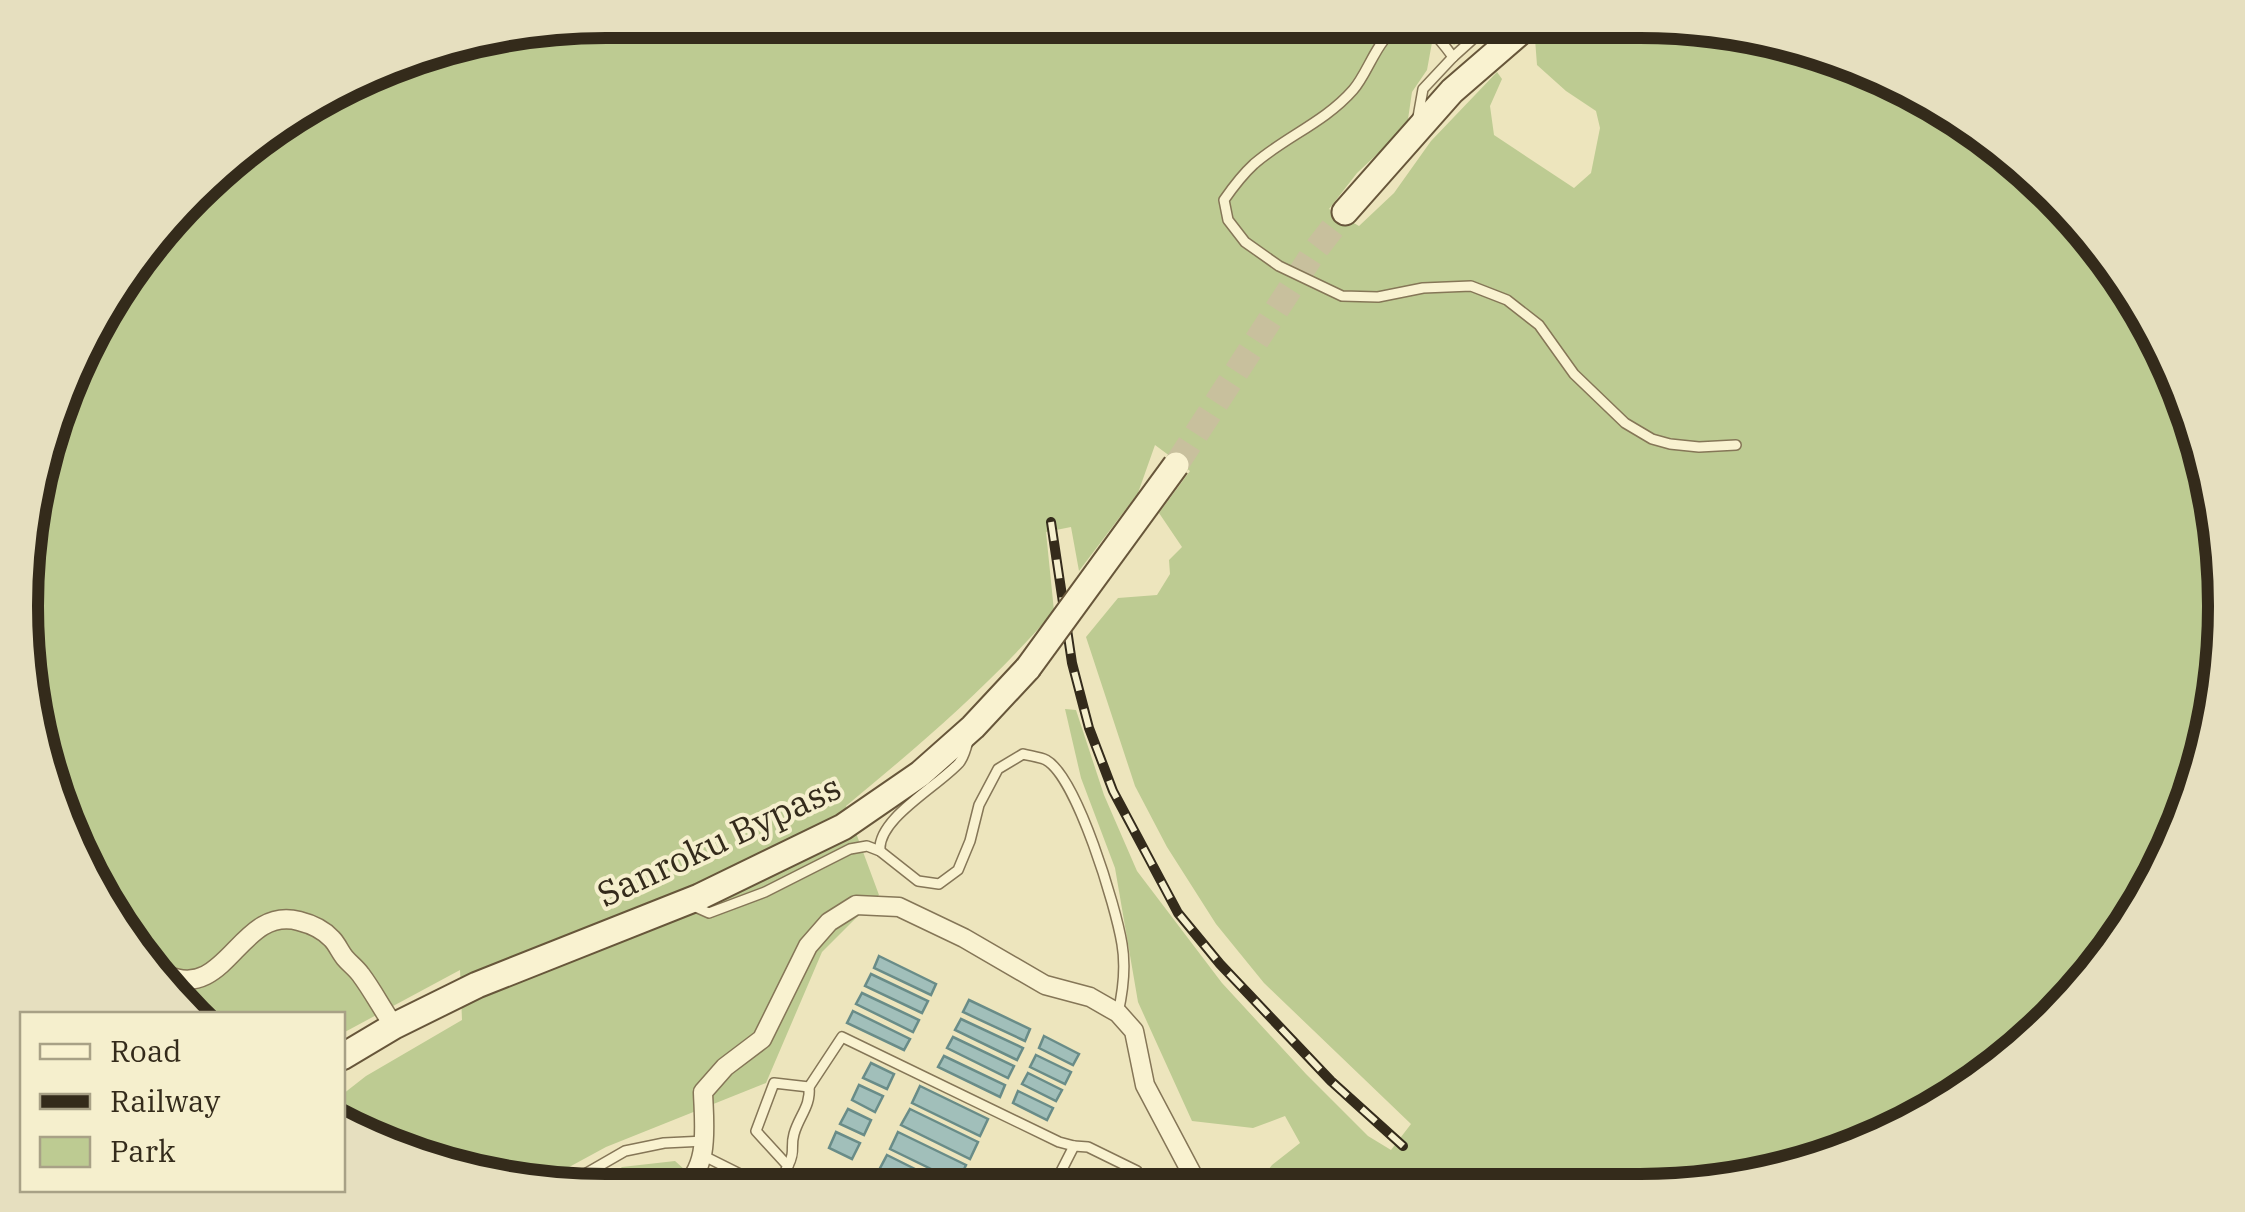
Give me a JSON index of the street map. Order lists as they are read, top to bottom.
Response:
{
  "streets": {
    "street": ["Sanroku Bypass"]
  },
  "legend": ["Road", "Railway", "Park"]
}
